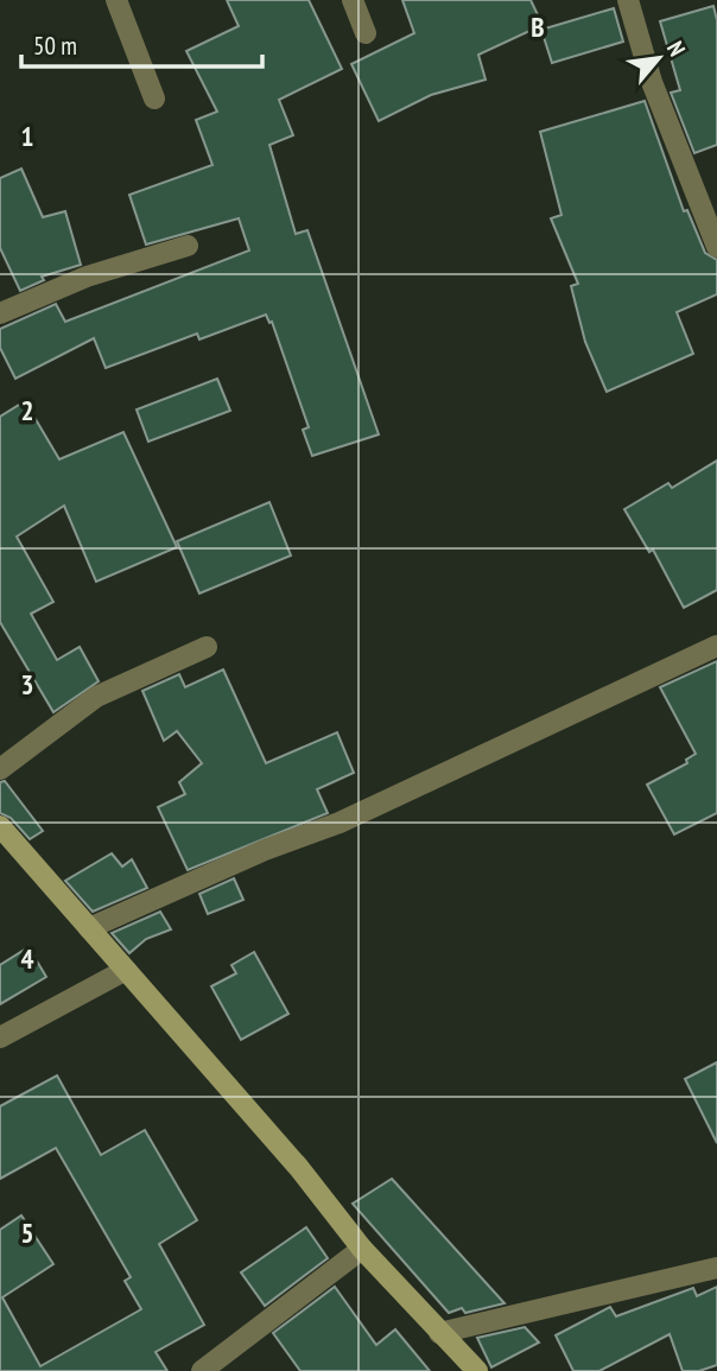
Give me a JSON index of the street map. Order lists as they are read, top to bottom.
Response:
{
  "scale_bar": "50 m",
  "north": "top right",
  "grid": {
    "columns": ["B"],
    "rows": [
      "1",
      "2",
      "3",
      "4",
      "5"
    ]
  }
}
